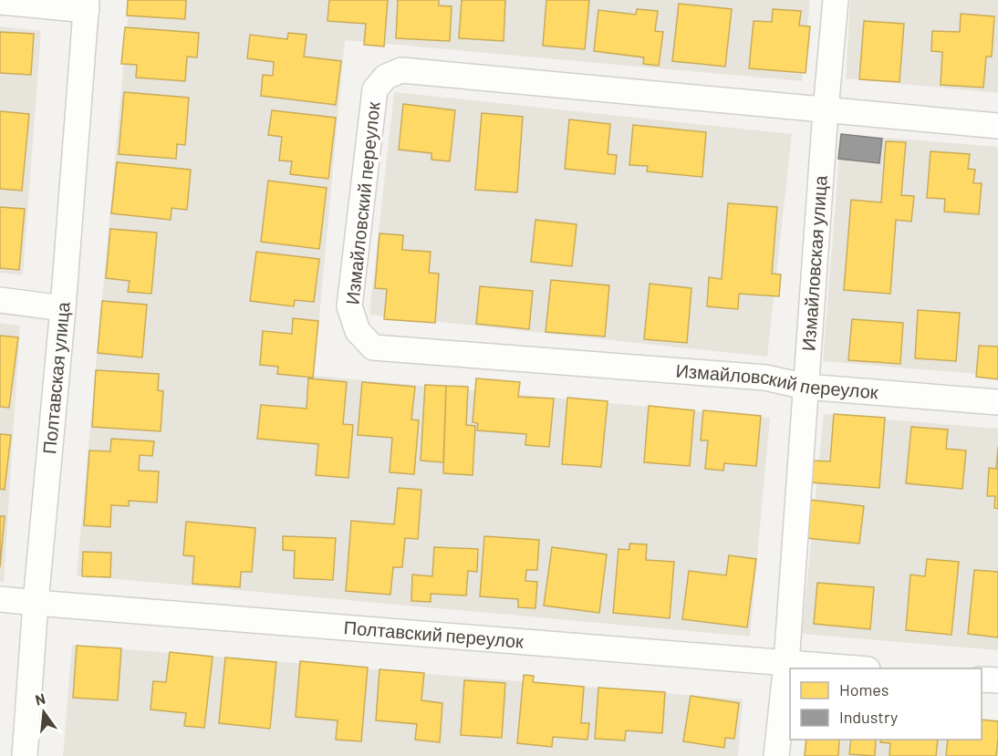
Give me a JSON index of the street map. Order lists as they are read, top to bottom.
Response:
{
  "streets": {
    "street": [
      "Измайловский переулок",
      "Измайловская улица",
      "Полтавская улица",
      "Полтавский переулок"
    ]
  },
  "crossings": [
    ["Измайловский переулок", "Измайловская улица"],
    ["Измайловская улица", "Полтавский переулок"],
    ["Полтавская улица", "Полтавский переулок"]
  ],
  "legend": ["Homes", "Industry"],
  "north": "top"
}
